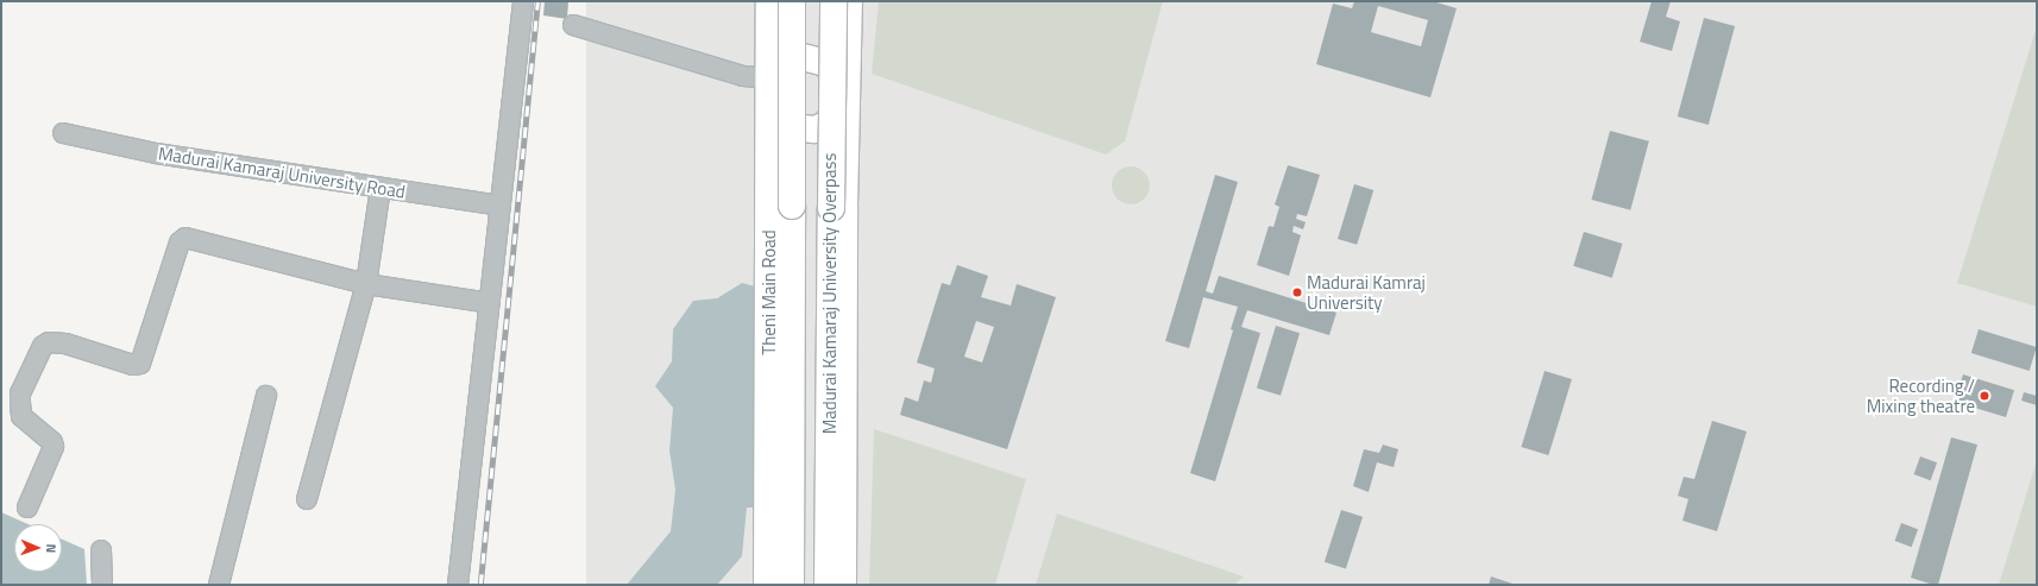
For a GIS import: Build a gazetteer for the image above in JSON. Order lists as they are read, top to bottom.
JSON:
{
  "streets": {
    "main road": ["Theni Main Road", "Madurai Kamaraj University Overpass"],
    "street": ["Madurai Kamaraj University Road"]
  },
  "places": ["Madurai Kamraj University", "Recording / Mixing theatre"],
  "north": "right"
}
